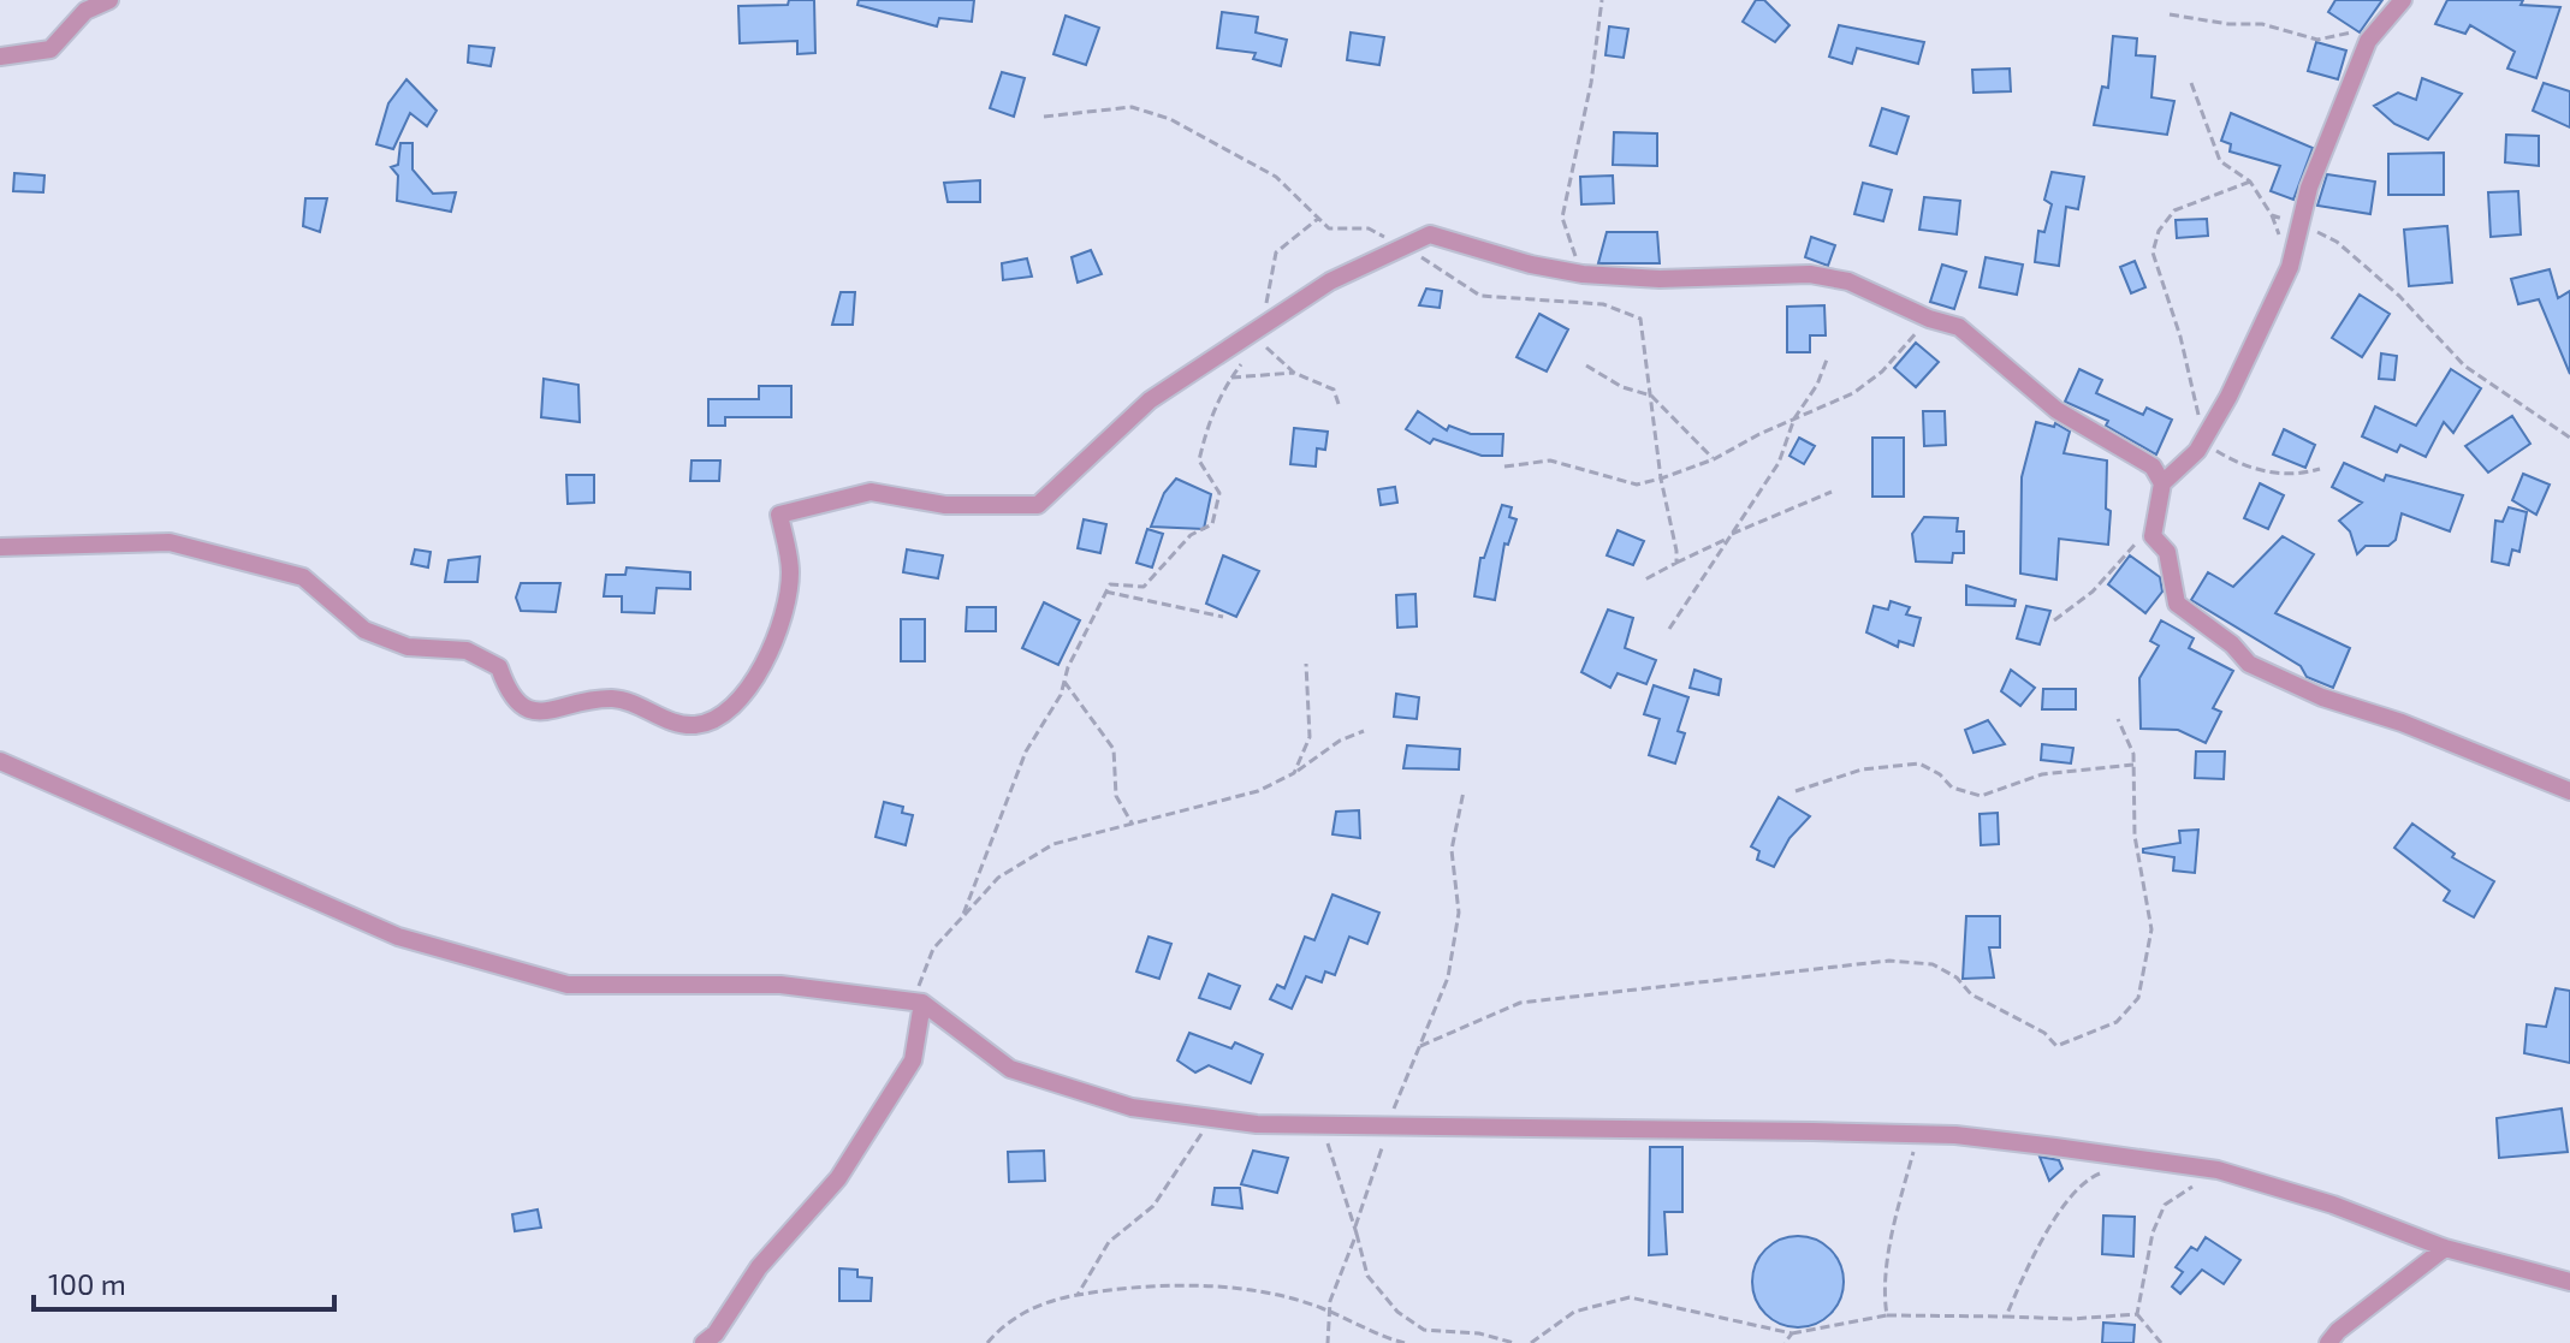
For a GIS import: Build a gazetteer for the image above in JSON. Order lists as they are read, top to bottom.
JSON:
{
  "scale_bar": "100 m"
}
